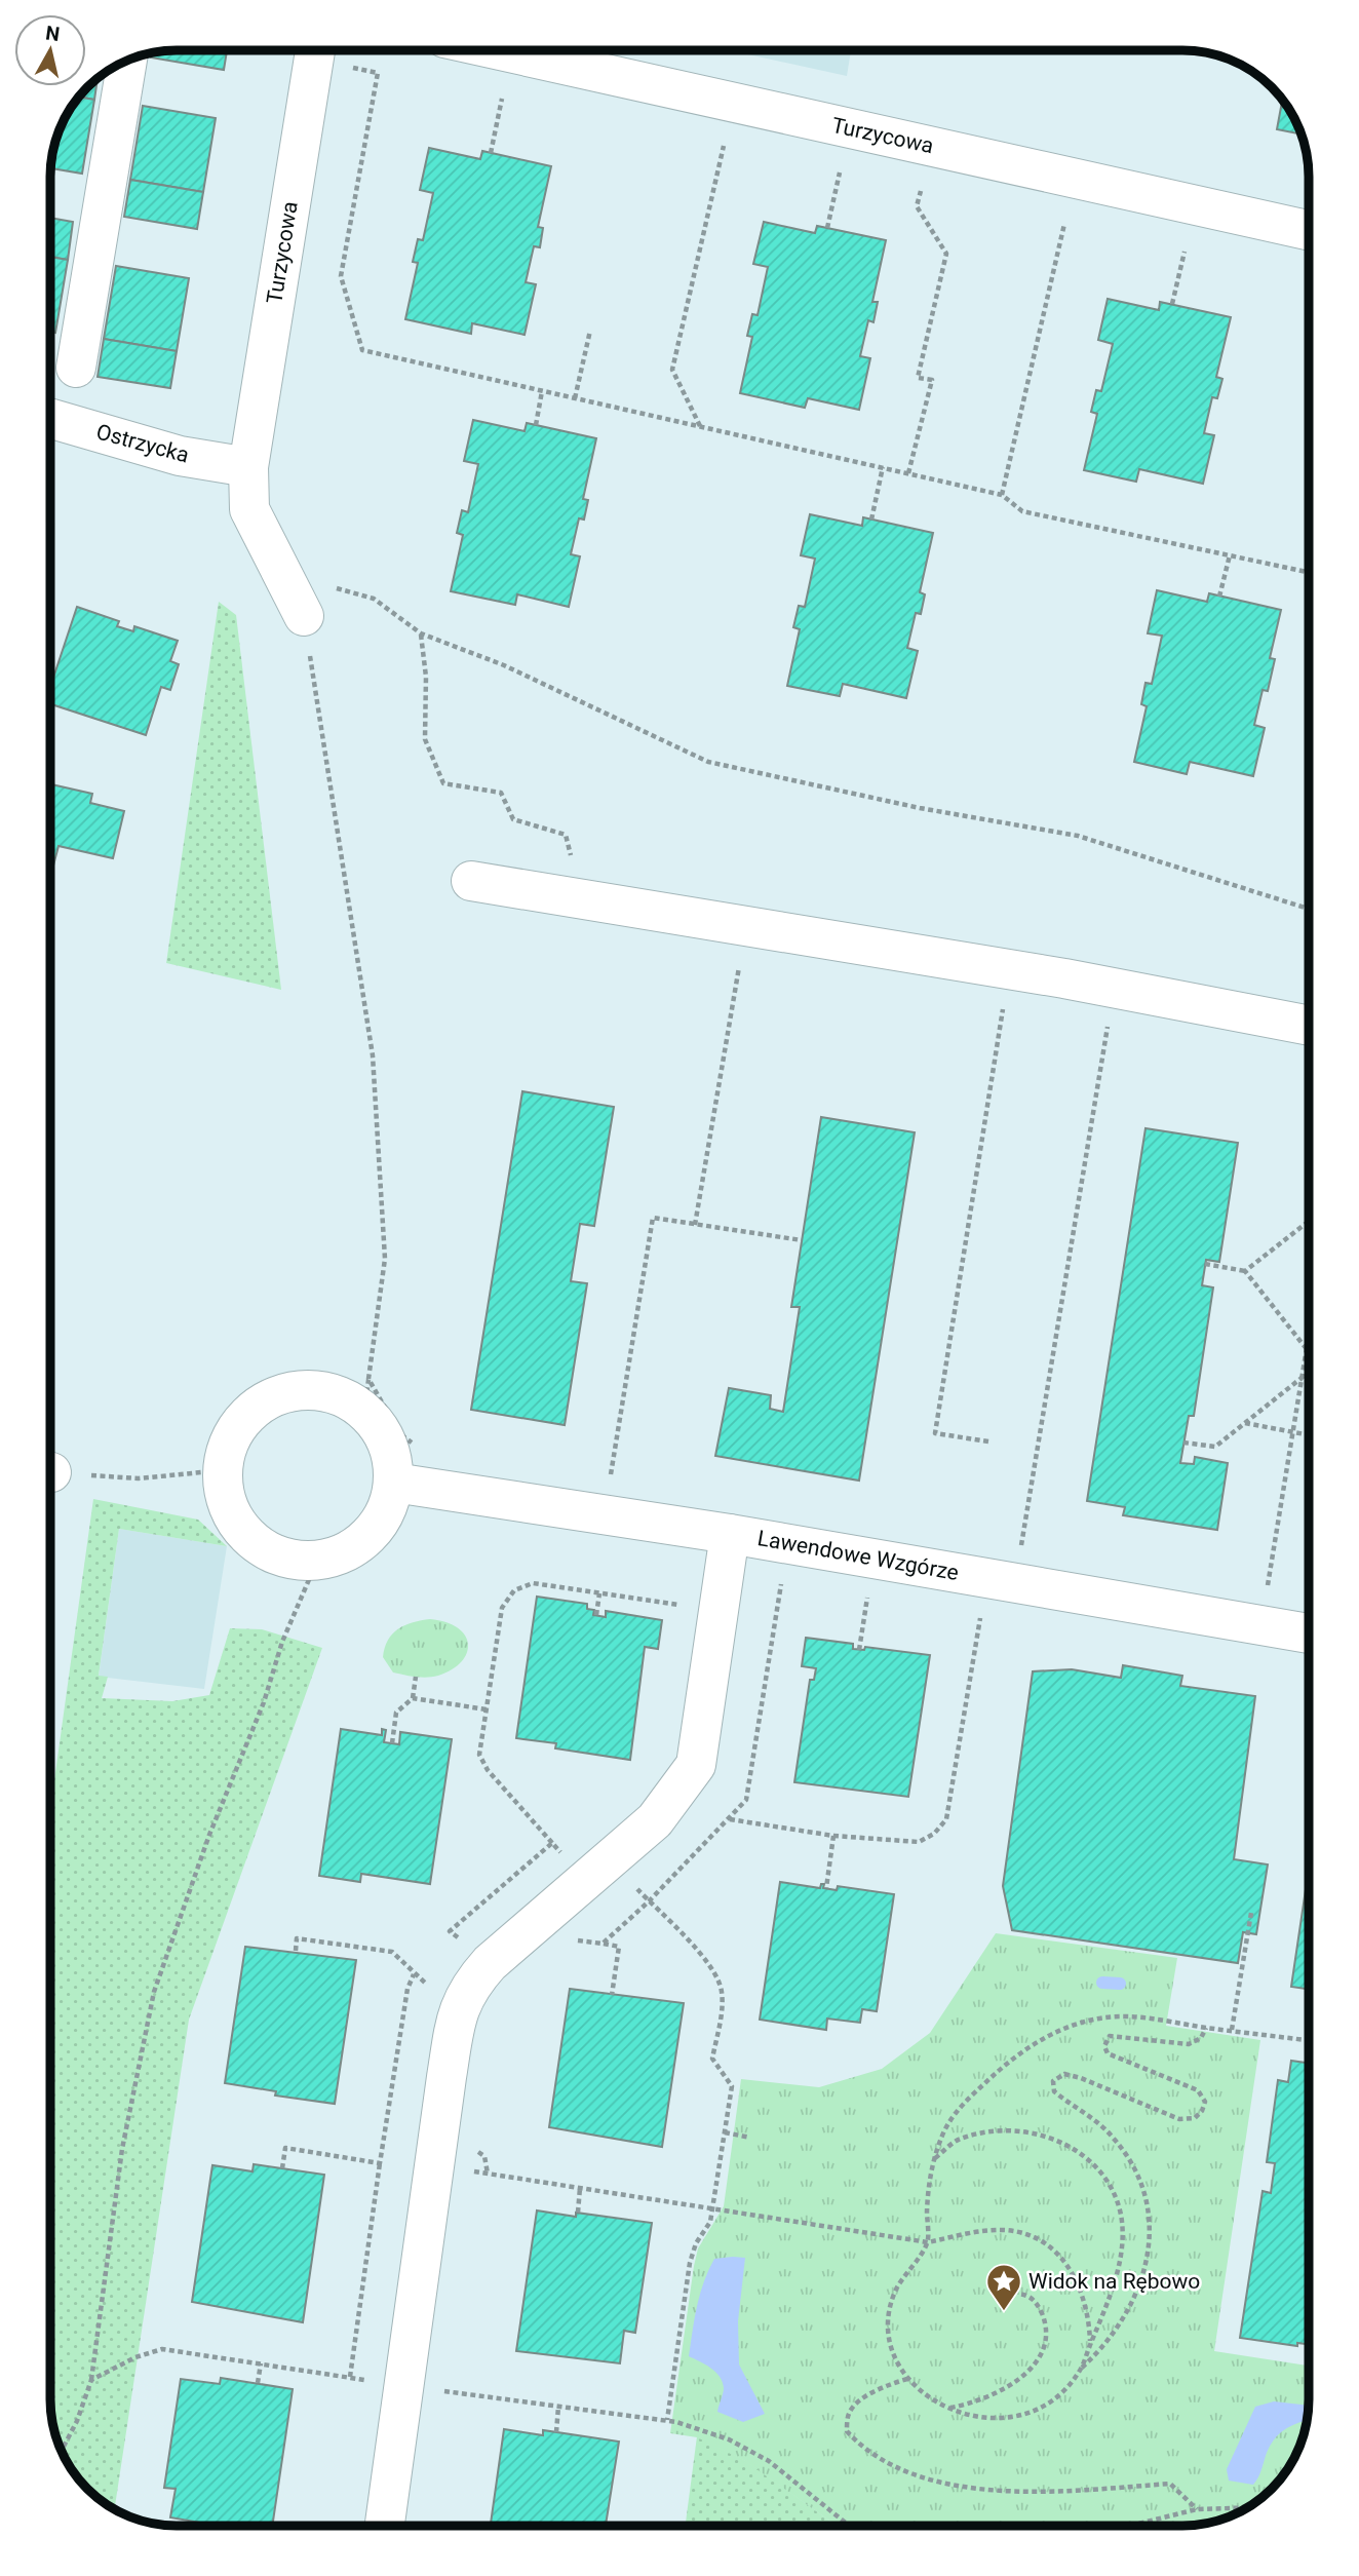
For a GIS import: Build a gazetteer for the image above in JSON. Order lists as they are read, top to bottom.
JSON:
{
  "streets": {
    "street": ["Turzycowa", "Ostrzycka", "Lawendowe Wzgórze"]
  },
  "crossings": [
    ["Turzycowa", "Ostrzycka"]
  ],
  "places": {
    "place": ["Widok na Rębowo"]
  },
  "north": "top"
}
